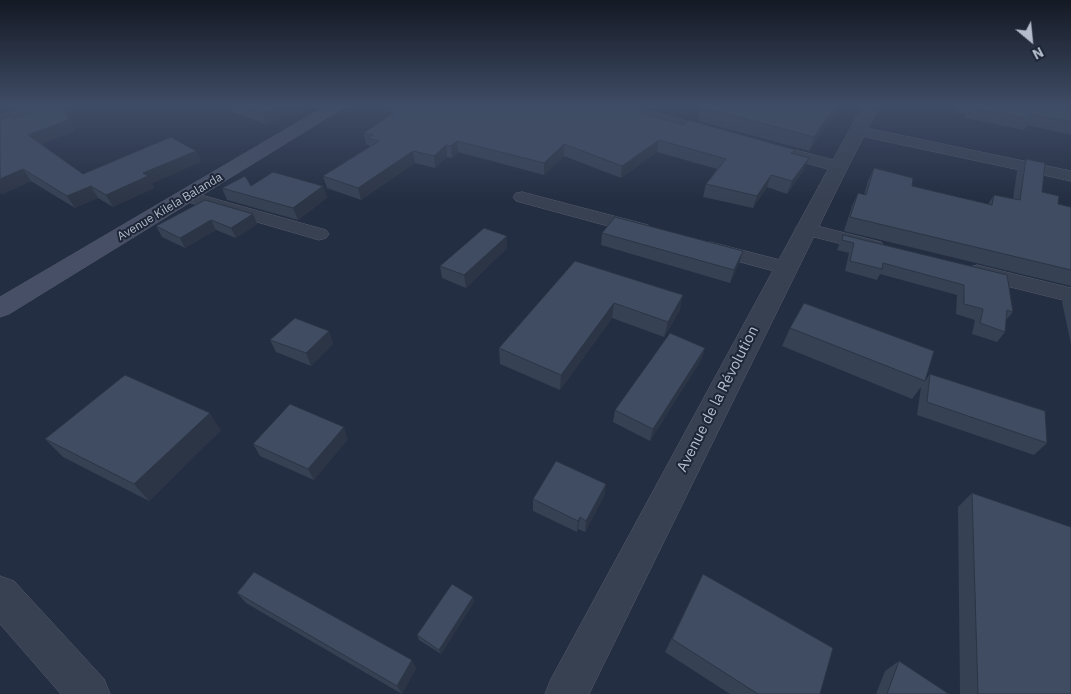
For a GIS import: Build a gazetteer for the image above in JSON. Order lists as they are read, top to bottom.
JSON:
{
  "streets": {
    "main road": ["Avenue Kilela Balanda"],
    "street": ["Avenue de la Révolution"]
  },
  "north": "bottom right"
}
